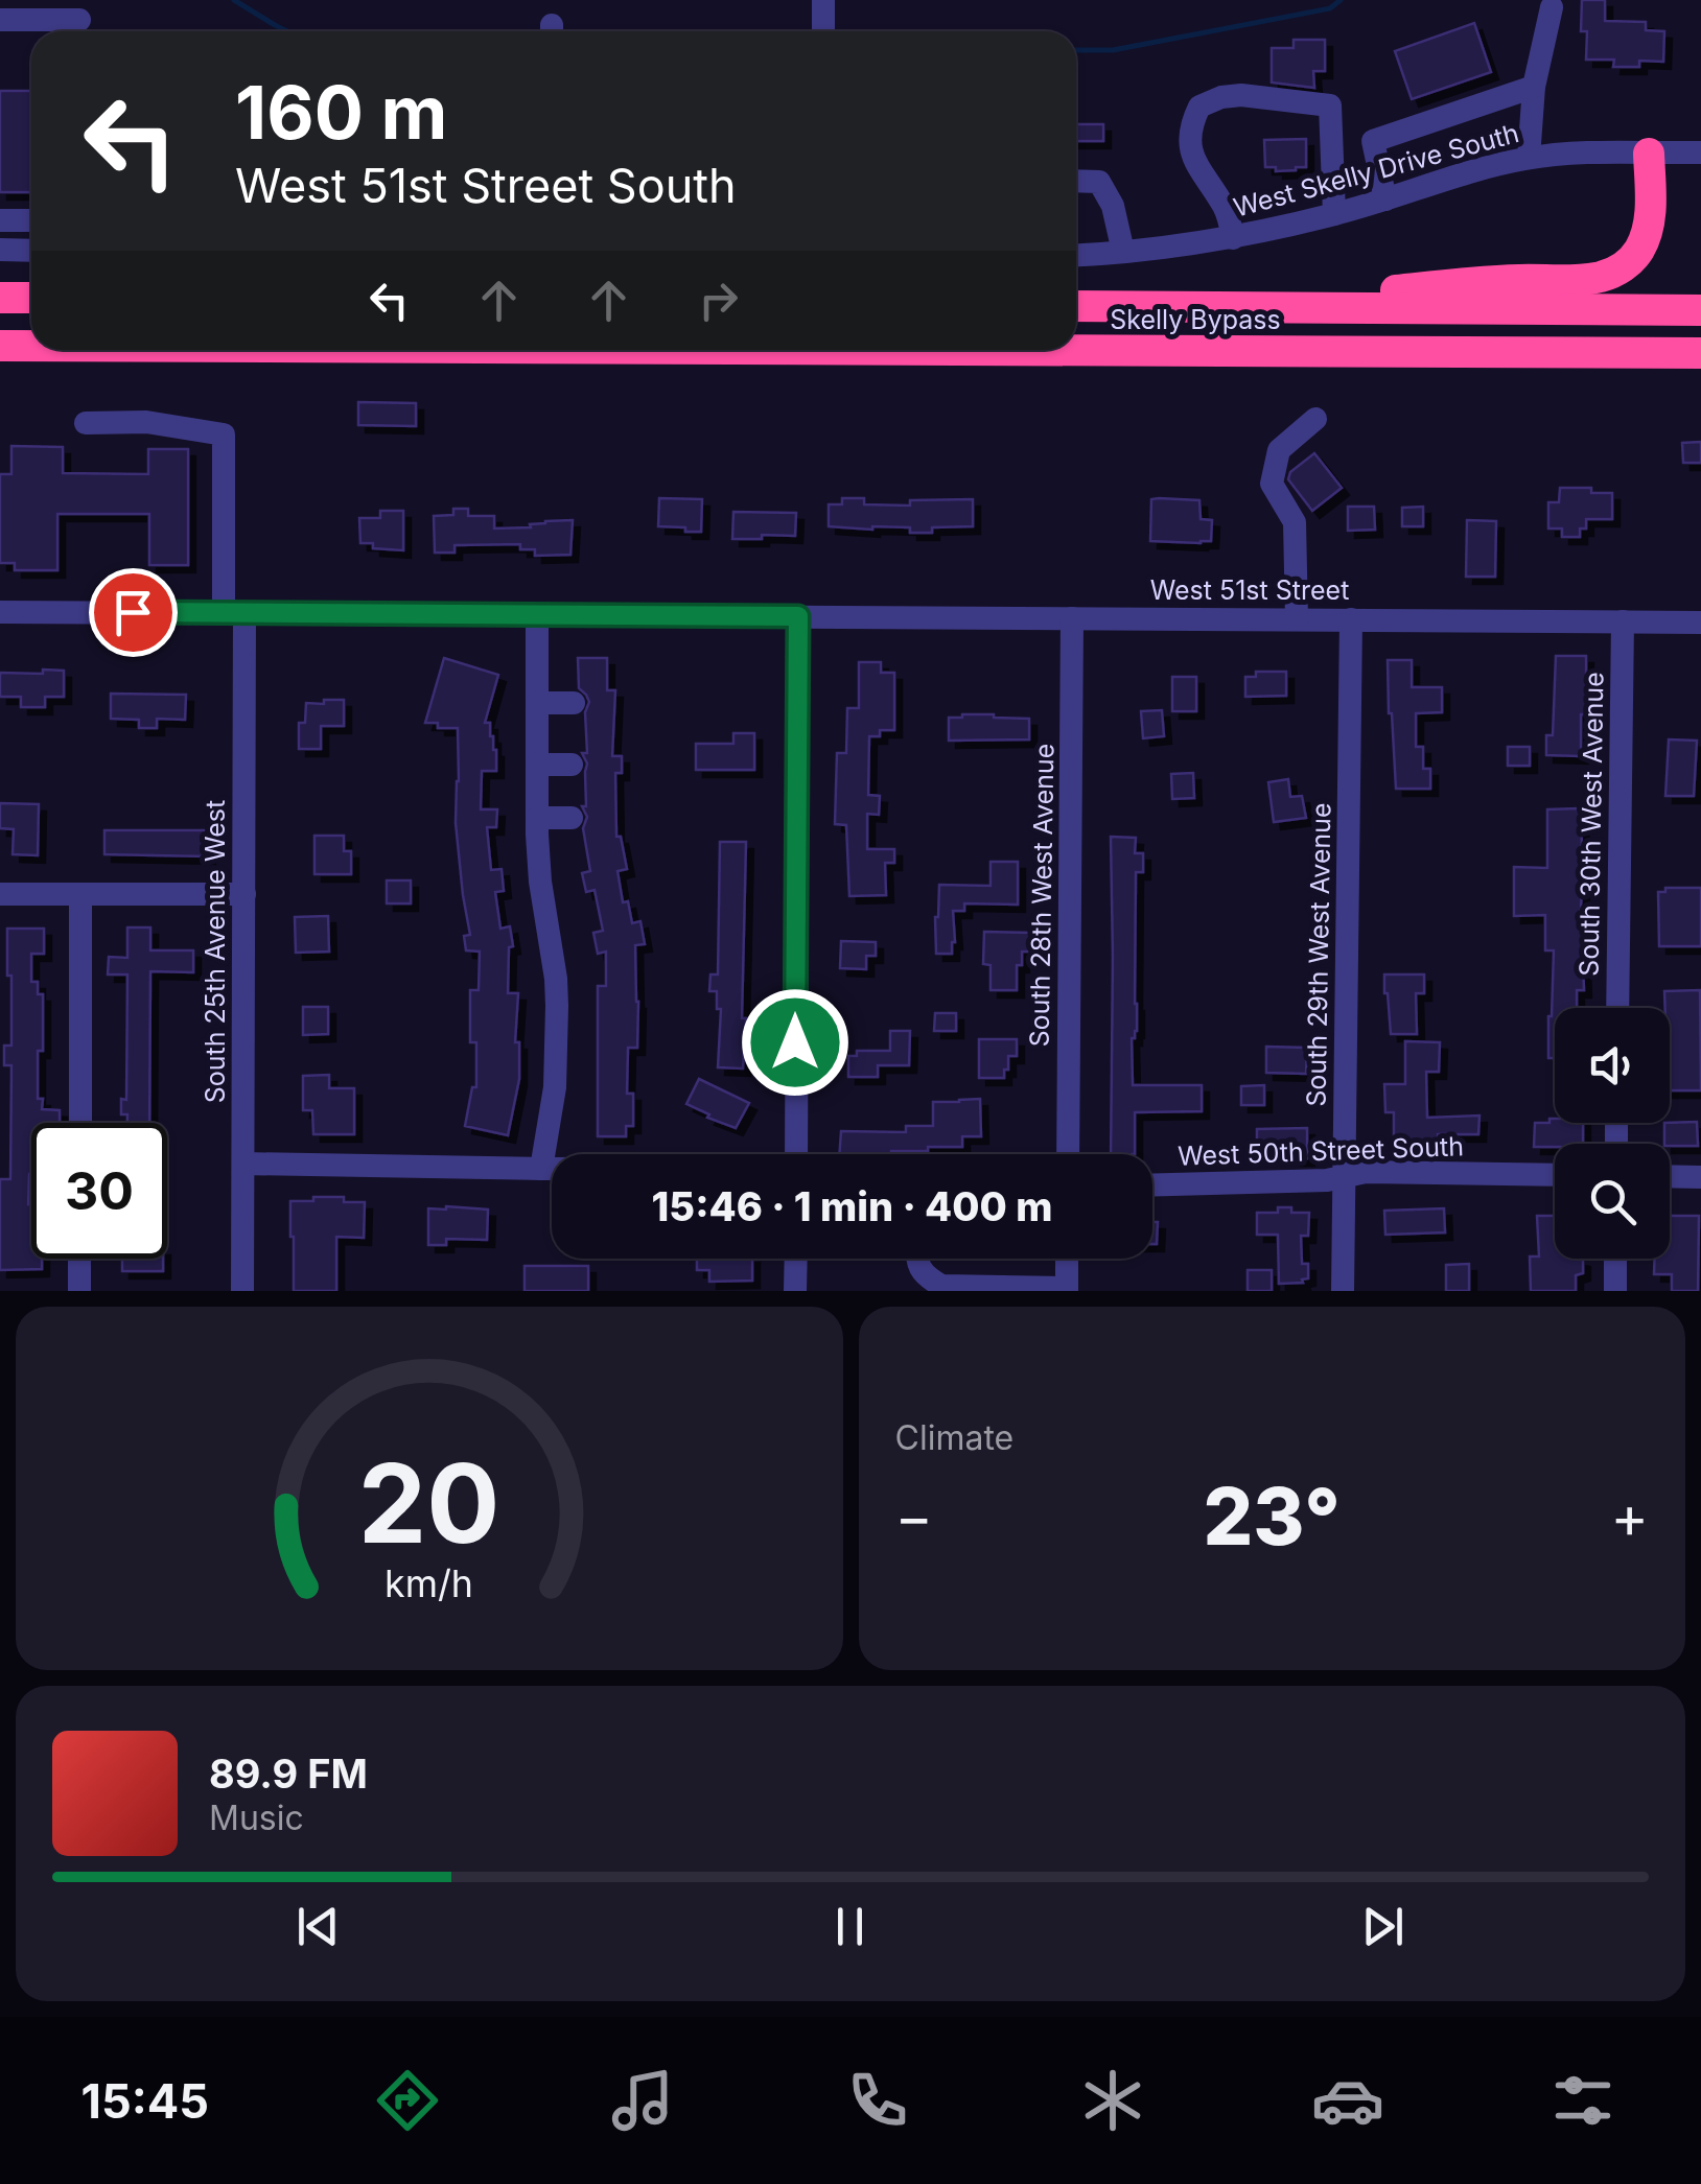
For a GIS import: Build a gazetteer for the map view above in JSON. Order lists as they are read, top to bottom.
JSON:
{
  "streets": {
    "highway": ["Skelly Bypass"],
    "street": [
      "West Skelly Drive South",
      "West 51st Street",
      "South 30th West Avenue",
      "South 28th West Avenue",
      "South 25th Avenue West",
      "South 29th West Avenue",
      "West 50th Street South"
    ]
  },
  "crossings": [
    ["West 51st Street", "South 30th West Avenue"],
    ["West 51st Street", "South 28th West Avenue"],
    ["West 51st Street", "South 25th Avenue West"],
    ["West 51st Street", "South 29th West Avenue"],
    ["South 29th West Avenue", "West 50th Street South"]
  ],
  "page": {
    "turn": ["160 m", "West 51st Street South"],
    "limit": "30",
    "trip": "15:46 · 1 min · 400 m",
    "tile": "Climate",
    "heat": ["−", "23°", "+"],
    "song": ["89.9 FM", "Music"],
    "tabs": "15:45",
    "gauge": ["20", "km/h"]
  }
}
